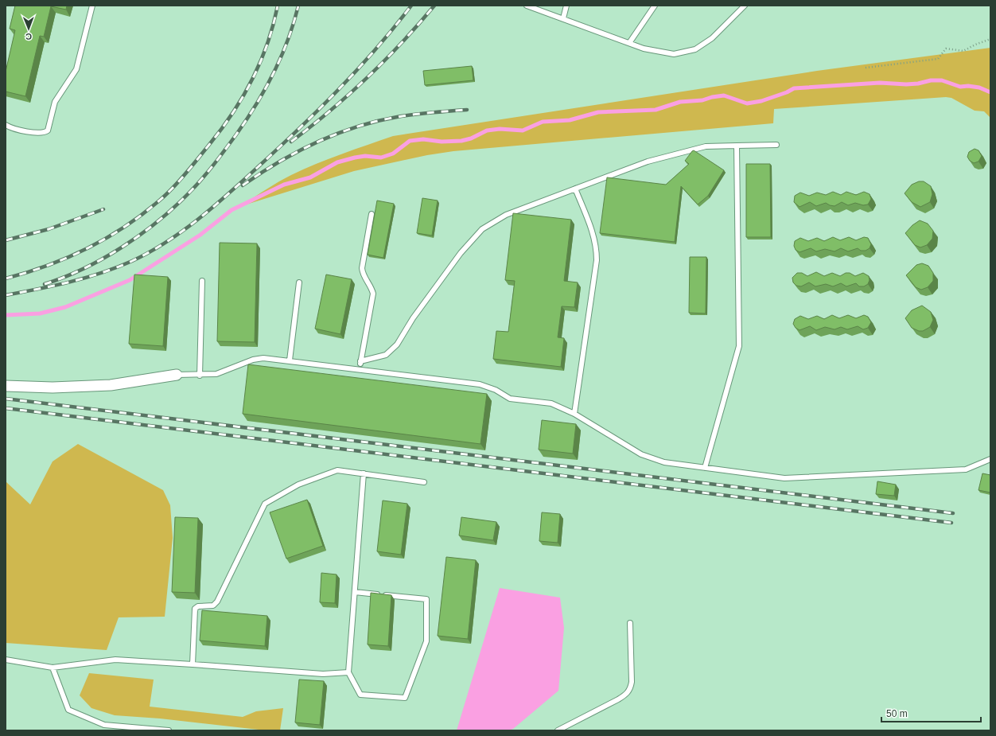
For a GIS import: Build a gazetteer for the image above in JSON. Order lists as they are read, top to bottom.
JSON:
{
  "scale_bar": "50 m",
  "north": "bottom"
}
